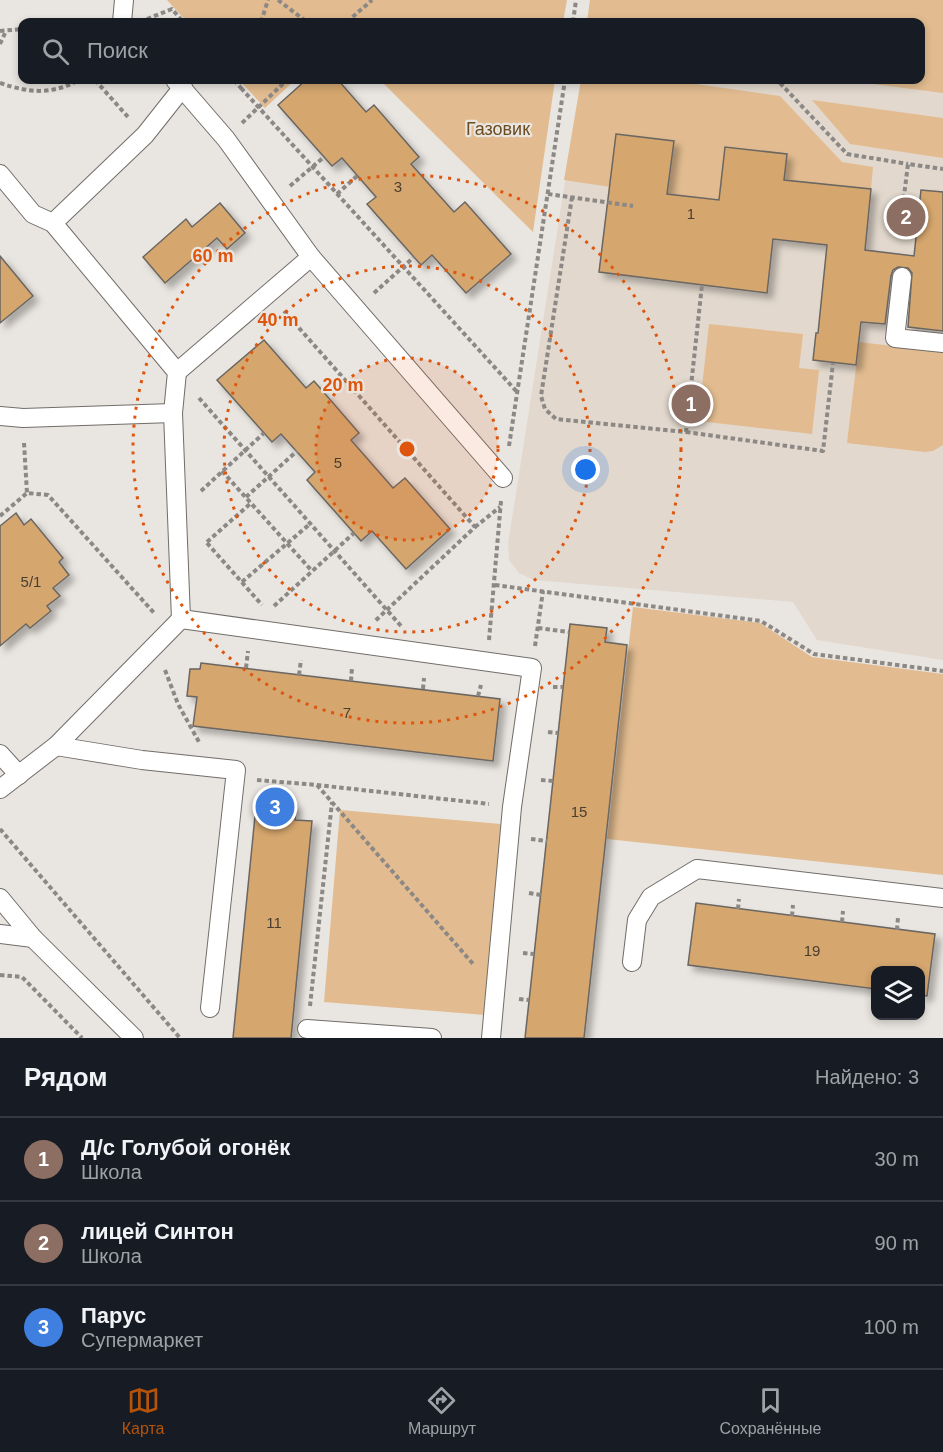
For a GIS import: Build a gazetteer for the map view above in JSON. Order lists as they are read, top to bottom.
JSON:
{
  "parks": ["Газовик"],
  "house_numbers": [
    "3",
    "1",
    "5",
    "5/1",
    "7",
    "15",
    "11",
    "19"
  ],
  "page": {
    "search": "Поиск",
    "pins": ["2", "1", "3"],
    "heading": ["Рядом", "Найдено: 3"],
    "list": [
      {
        "mark": "1",
        "name": "Д/с Голубой огонёк",
        "note": "Школа",
        "value": "30 m"
      },
      {
        "mark": "2",
        "name": "лицей Синтон",
        "note": "Школа",
        "value": "90 m"
      },
      {
        "mark": "3",
        "name": "Парус",
        "note": "Супермаркет",
        "value": "100 m"
      }
    ],
    "nav": ["Карта", "Маршрут", "Сохранённые"]
  },
  "rings": ["60 m", "40 m", "20 m"]
}
